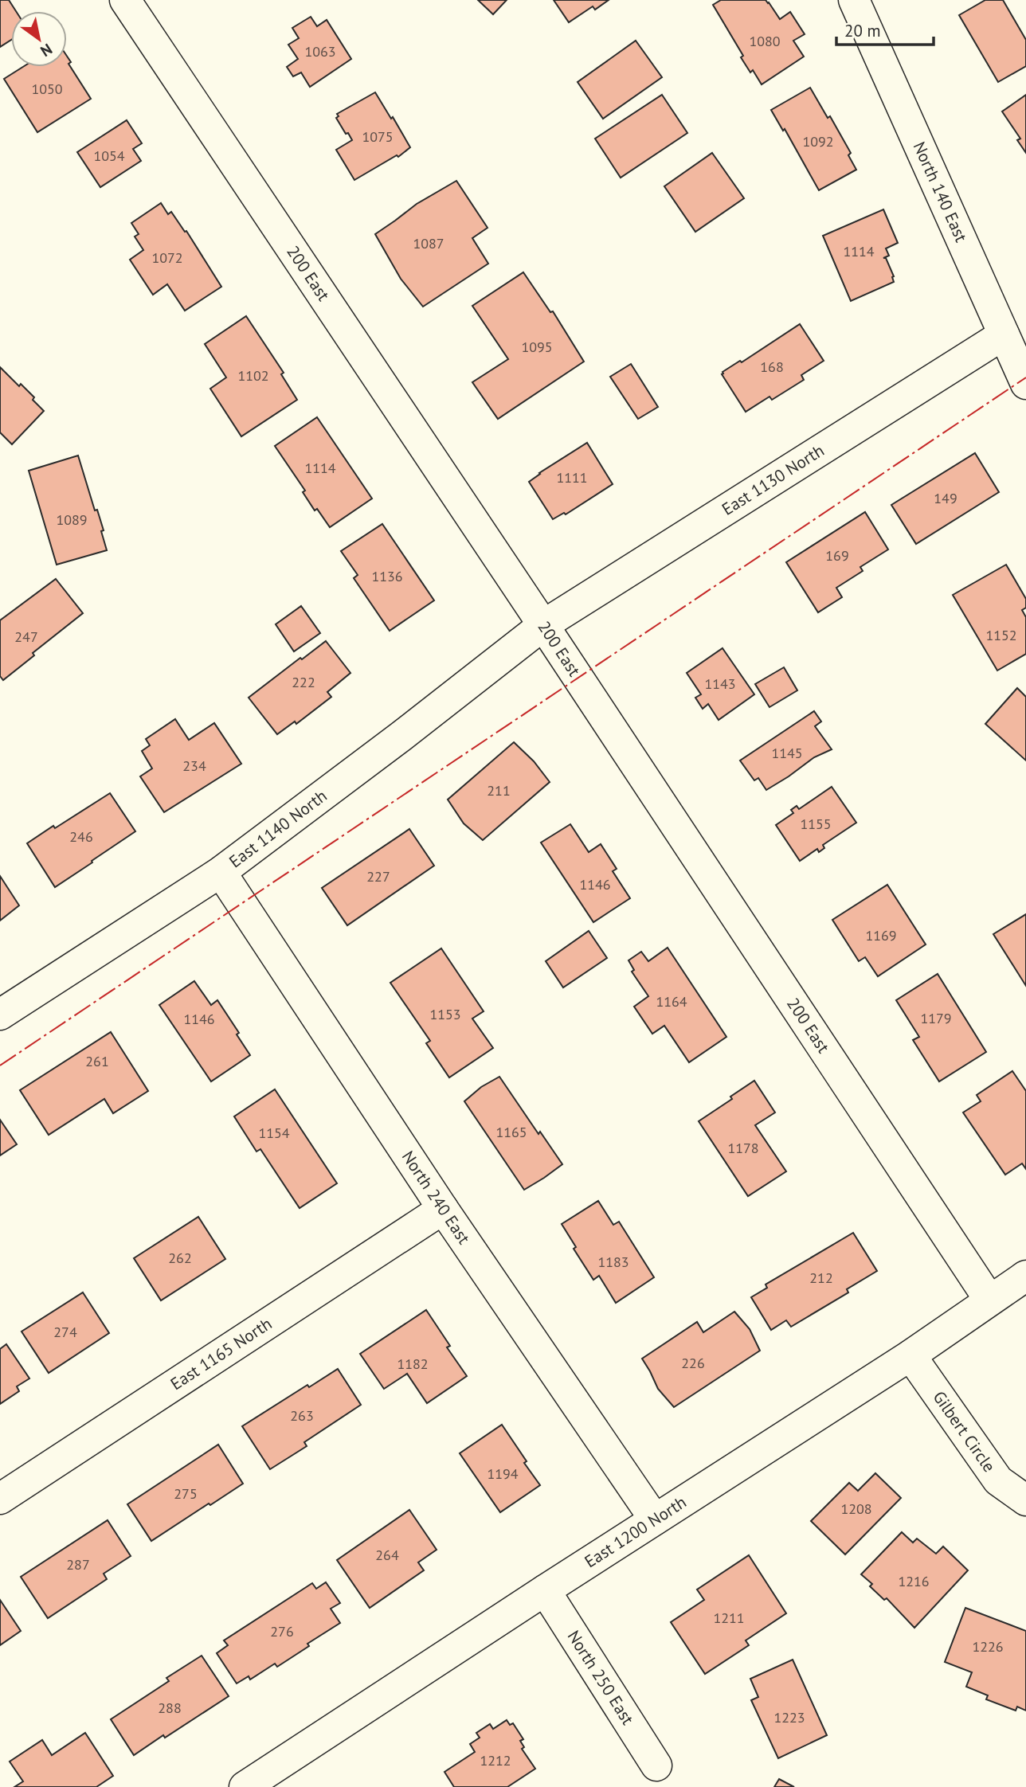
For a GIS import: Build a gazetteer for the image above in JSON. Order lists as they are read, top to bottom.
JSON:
{
  "streets": {
    "street": [
      "North 140 East",
      "200 East",
      "East 1130 North",
      "East 1140 North",
      "North 240 East",
      "East 1165 North",
      "Gilbert Circle",
      "East 1200 North",
      "North 250 East"
    ]
  },
  "crossings": [
    ["North 140 East", "East 1130 North"],
    ["200 East", "East 1130 North"],
    ["200 East", "East 1140 North"],
    ["200 East", "East 1200 North"],
    ["East 1130 North", "East 1140 North"],
    ["East 1140 North", "North 240 East"],
    ["North 240 East", "East 1165 North"],
    ["North 240 East", "East 1200 North"],
    ["Gilbert Circle", "East 1200 North"],
    ["East 1200 North", "North 250 East"]
  ],
  "house_numbers": [
    "1080",
    "1063",
    "1050",
    "1075",
    "1092",
    "1054",
    "1087",
    "1114",
    "1072",
    "1095",
    "168",
    "1102",
    "1114",
    "1111",
    "149",
    "1089",
    "169",
    "1136",
    "1152",
    "247",
    "222",
    "1143",
    "1145",
    "234",
    "211",
    "1155",
    "246",
    "227",
    "1146",
    "1169",
    "1164",
    "1153",
    "1179",
    "1146",
    "261",
    "1165",
    "1154",
    "1178",
    "262",
    "1183",
    "212",
    "274",
    "226",
    "1182",
    "263",
    "1194",
    "275",
    "1208",
    "264",
    "287",
    "1216",
    "1211",
    "276",
    "1226",
    "288",
    "1223",
    "1212"
  ],
  "scale_bar": "20 m",
  "north": "bottom right"
}
